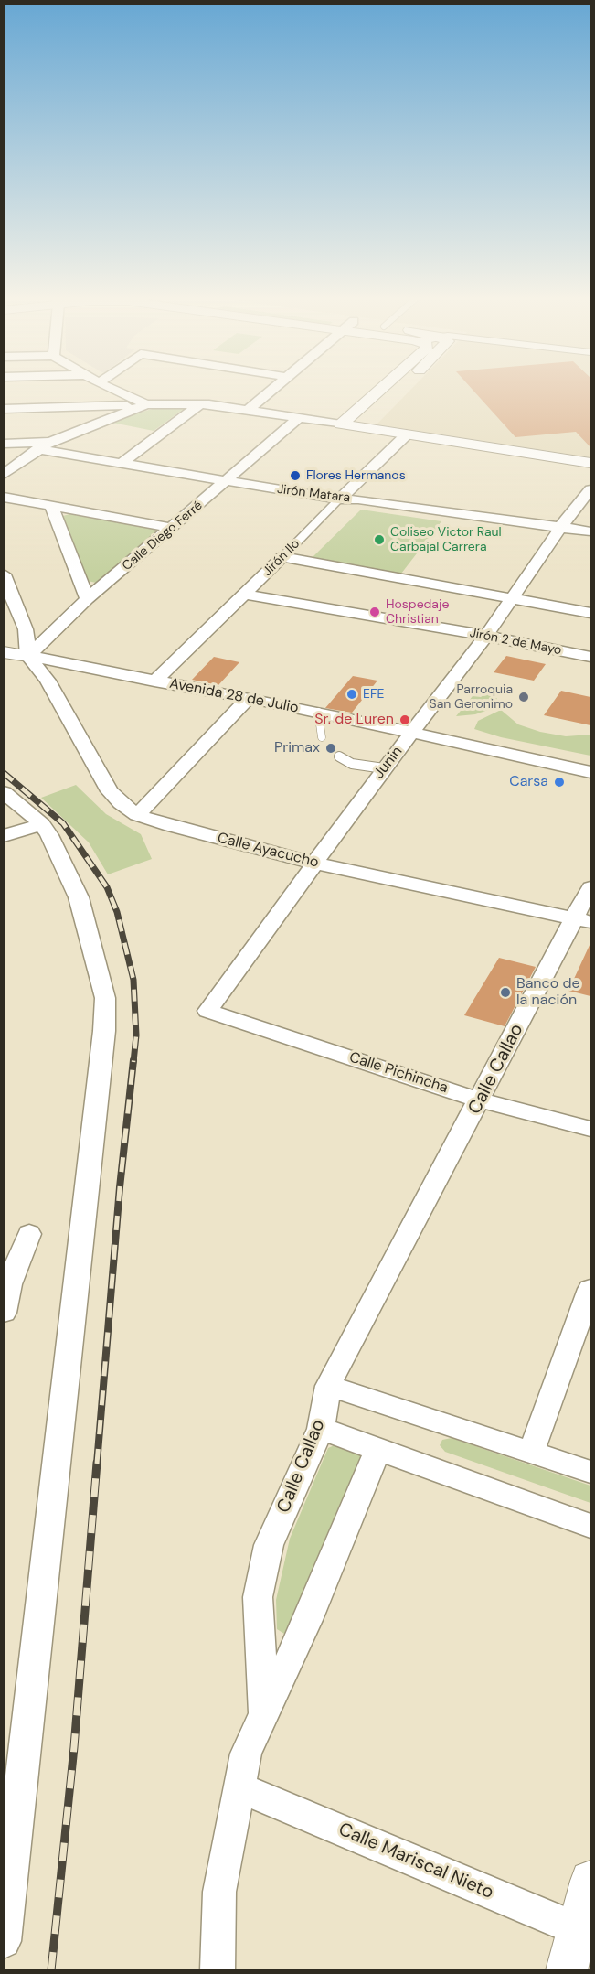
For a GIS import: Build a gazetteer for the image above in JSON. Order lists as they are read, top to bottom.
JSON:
{
  "streets": {
    "street": [
      "Jirón Matara",
      "Calle Diego Ferré",
      "Jirón Ilo",
      "Jirón 2 de Mayo",
      "Avenida 28 de Julio",
      "Junin",
      "Calle Ayacucho",
      "Calle Callao",
      "Calle Pichincha",
      "Calle Mariscal Nieto"
    ]
  },
  "crossings": [
    ["Jirón Matara", "Calle Diego Ferré"],
    ["Jirón Matara", "Jirón Ilo"],
    ["Jirón Matara", "Junin"],
    ["Calle Diego Ferré", "Avenida 28 de Julio"],
    ["Calle Diego Ferré", "Calle Ayacucho"],
    ["Jirón Ilo", "Jirón 2 de Mayo"],
    ["Jirón Ilo", "Avenida 28 de Julio"],
    ["Jirón 2 de Mayo", "Junin"],
    ["Avenida 28 de Julio", "Junin"],
    ["Avenida 28 de Julio", "Calle Ayacucho"],
    ["Junin", "Calle Ayacucho"],
    ["Junin", "Calle Pichincha"],
    ["Calle Ayacucho", "Calle Callao"],
    ["Calle Callao", "Calle Pichincha"],
    ["Calle Callao", "Calle Mariscal Nieto"]
  ],
  "places": [
    "Flores Hermanos",
    "Coliseo Victor Raul Carbajal Carrera",
    "Hospedaje Christian",
    "EFE",
    "Parroquia San Geronimo",
    "Sr. de Luren",
    "Primax",
    "Carsa",
    "Banco de la nación"
  ]
}
